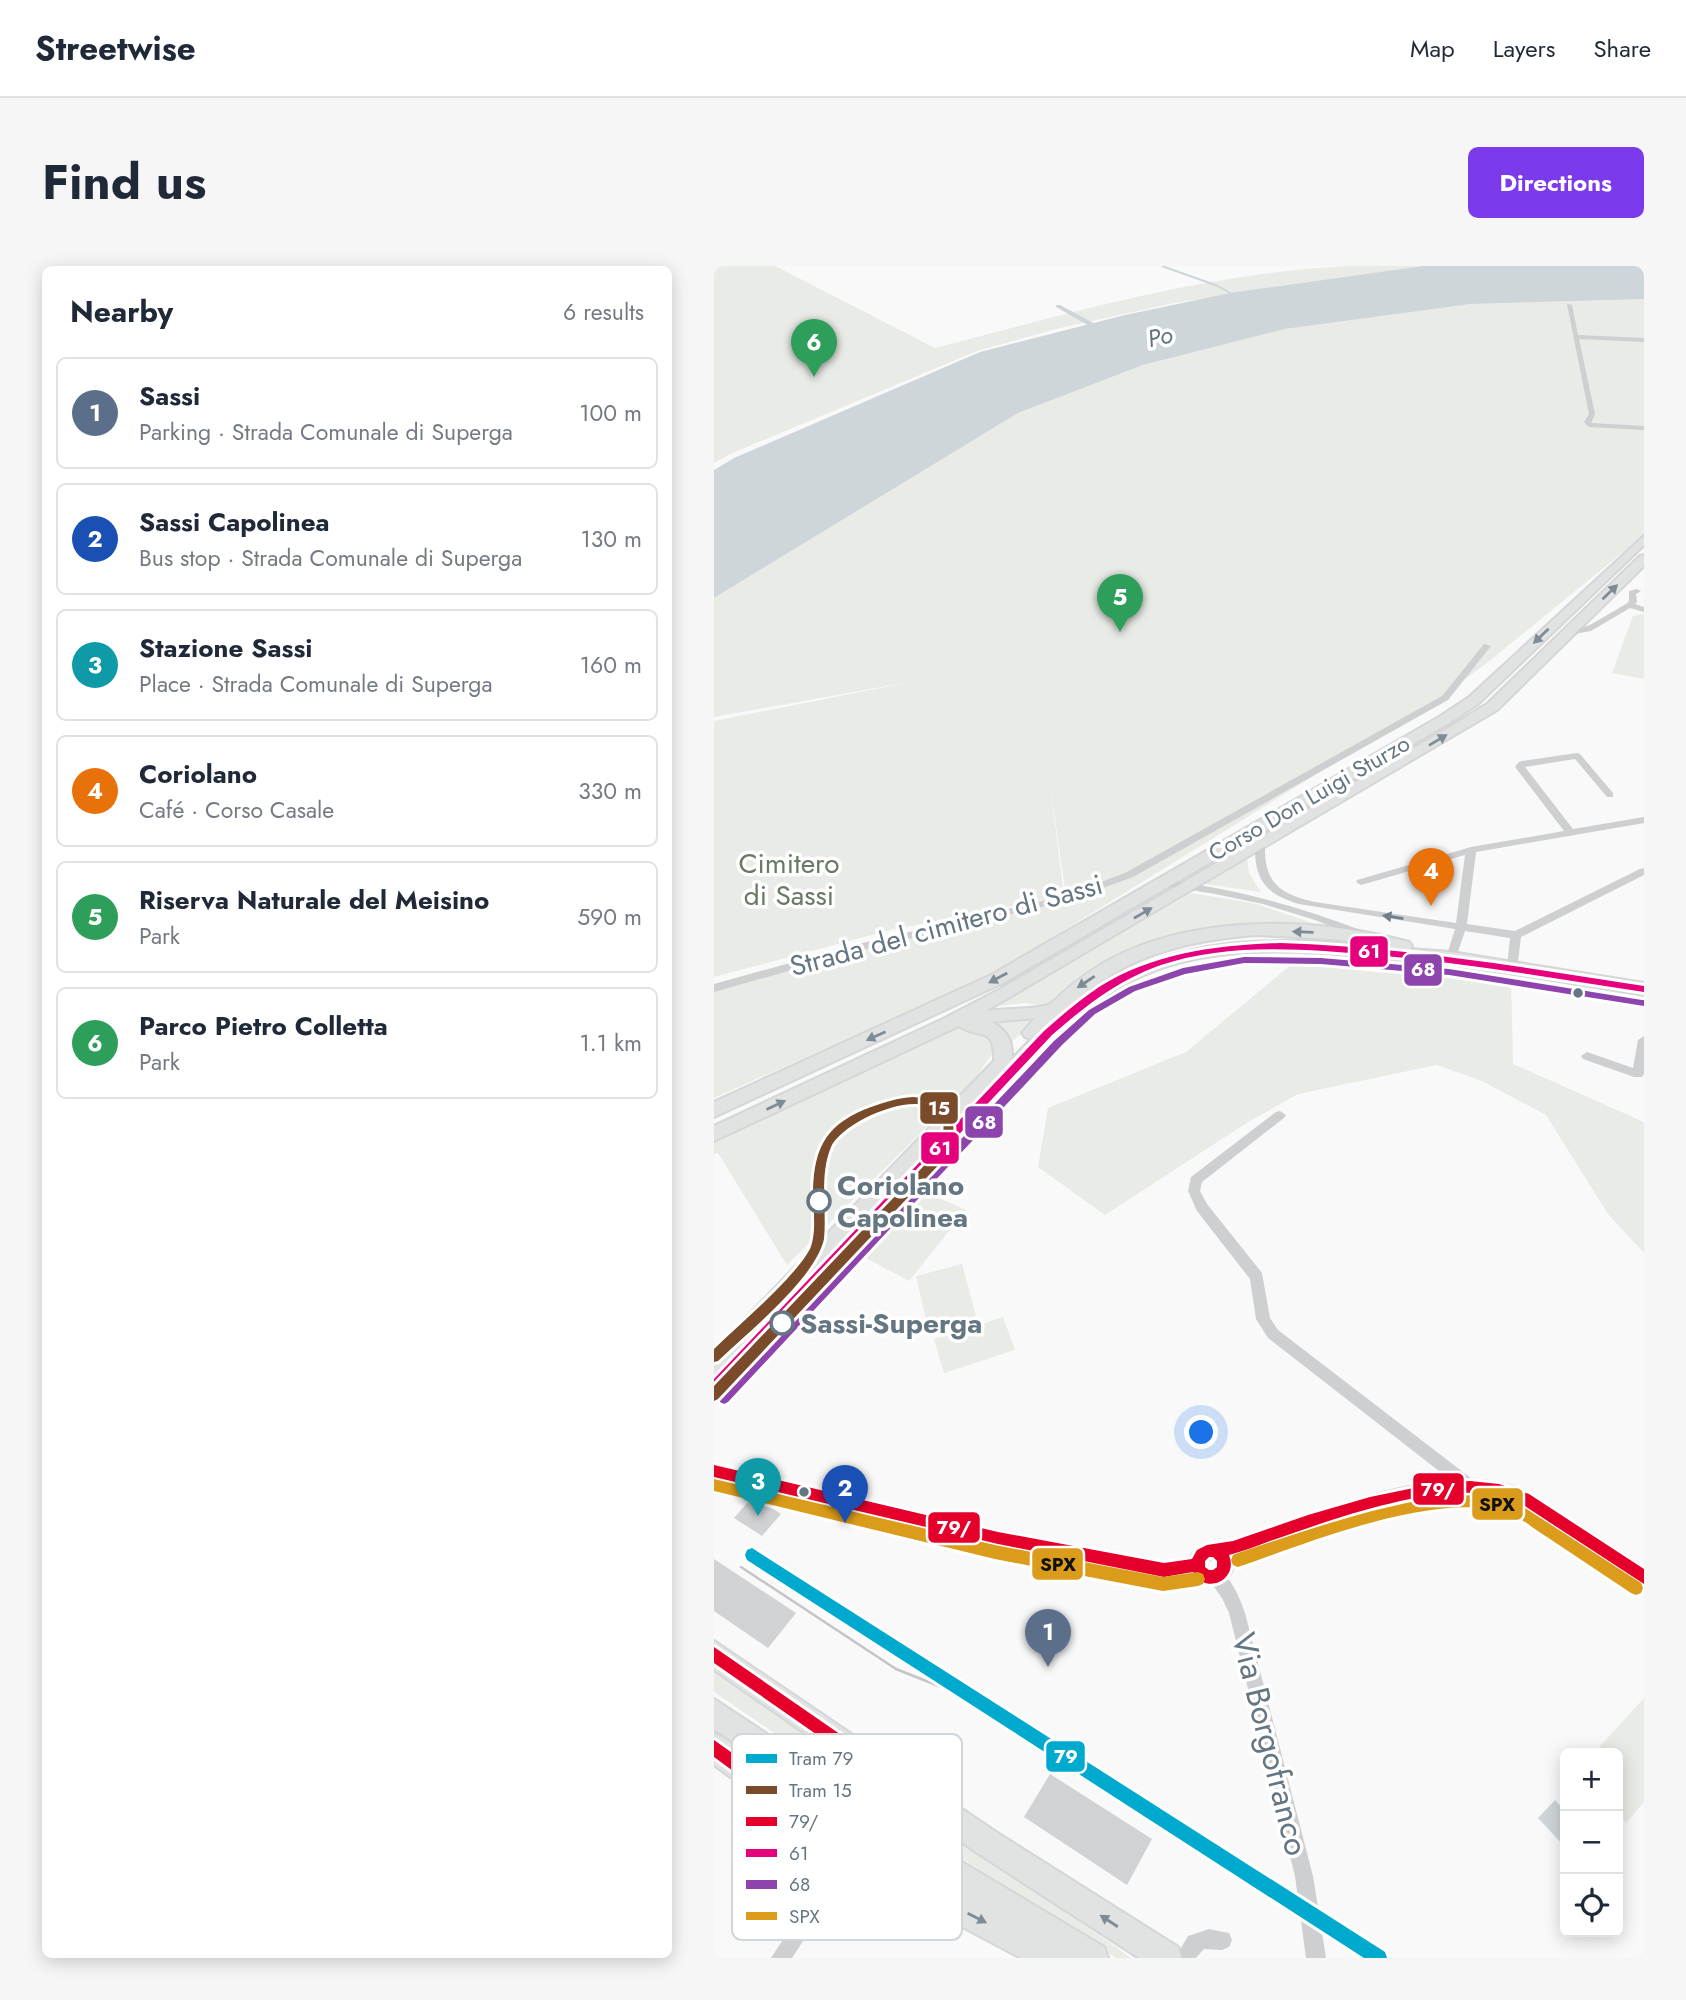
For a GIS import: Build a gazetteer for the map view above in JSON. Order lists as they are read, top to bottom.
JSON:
{
  "streets": {
    "main road": ["Corso Don Luigi Sturzo"],
    "street": ["Strada del cimitero di Sassi", "Via Borgofranco"]
  },
  "water": ["Po"],
  "parks": ["Cimitero di Sassi"],
  "places": ["Coriolano Capolinea", "Sassi-Superga"],
  "lines": [
    "transit line 61",
    "transit line 68",
    "tram line 15",
    "transit line 79/",
    "transit line SPX",
    "tram line 79"
  ],
  "legend": [
    "Tram 79",
    "Tram 15",
    "79/",
    "61",
    "68",
    "SPX"
  ],
  "page": {
    "header": "Streetwise",
    "nav": ["Map", "Layers", "Share"],
    "title": "Find us",
    "buttons": "Directions",
    "heading": ["Nearby", "6 results"],
    "pins": [
      "6",
      "5",
      "4",
      "3",
      "2",
      "1"
    ],
    "list": [
      {
        "mark": "1",
        "name": "Sassi",
        "note": "Parking · Strada Comunale di Superga",
        "value": "100 m"
      },
      {
        "mark": "2",
        "name": "Sassi Capolinea",
        "note": "Bus stop · Strada Comunale di Superga",
        "value": "130 m"
      },
      {
        "mark": "3",
        "name": "Stazione Sassi",
        "note": "Place · Strada Comunale di Superga",
        "value": "160 m"
      },
      {
        "mark": "4",
        "name": "Coriolano",
        "note": "Café · Corso Casale",
        "value": "330 m"
      },
      {
        "mark": "5",
        "name": "Riserva Naturale del Meisino",
        "note": "Park",
        "value": "590 m"
      },
      {
        "mark": "6",
        "name": "Parco Pietro Colletta",
        "note": "Park",
        "value": "1.1 km"
      }
    ],
    "map_buttons": ["+", "−"]
  }
}
